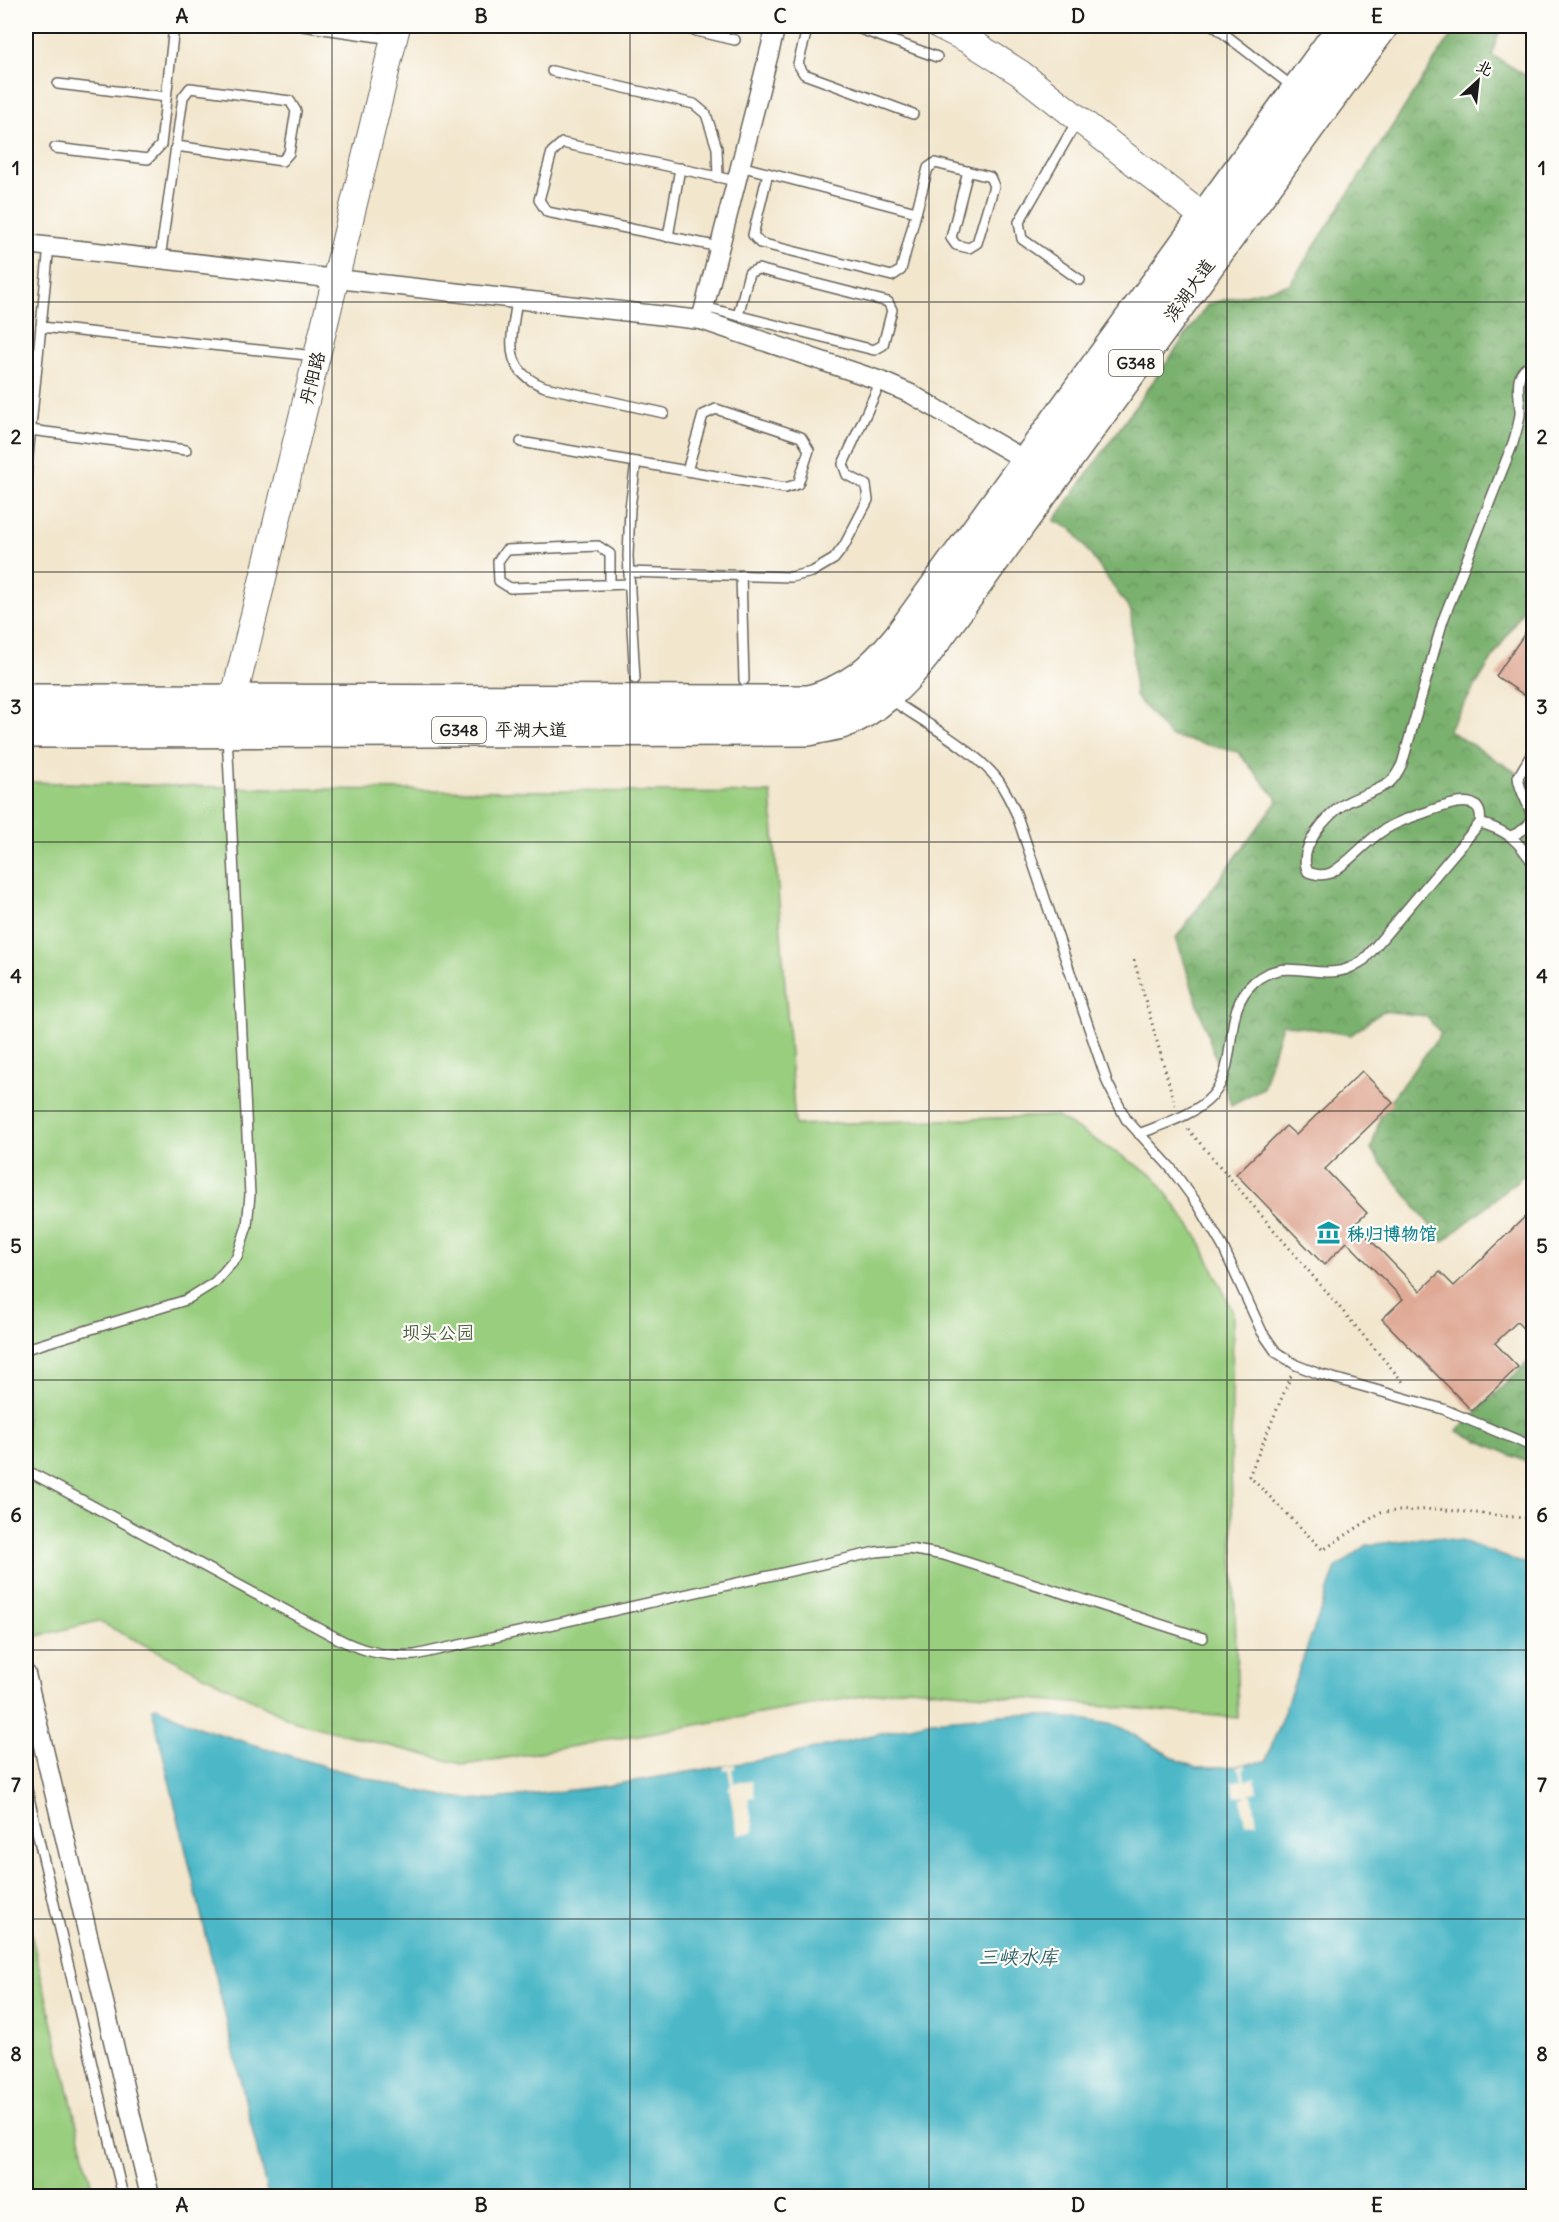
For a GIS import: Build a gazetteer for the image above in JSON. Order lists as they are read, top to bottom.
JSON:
{
  "streets": {
    "highway": ["滨湖大道", "G348", "平湖大道"],
    "main road": ["丹阳路"]
  },
  "crossings": [
    ["滨湖大道", "平湖大道"],
    ["丹阳路", "平湖大道"]
  ],
  "water": ["三峡水库"],
  "parks": ["坝头公园"],
  "places": {
    "museum": ["秭归博物馆"]
  },
  "north": "top right",
  "grid": {
    "columns": [
      "A",
      "B",
      "C",
      "D",
      "E"
    ],
    "rows": [
      "1",
      "2",
      "3",
      "4",
      "5",
      "6",
      "7",
      "8"
    ]
  }
}
